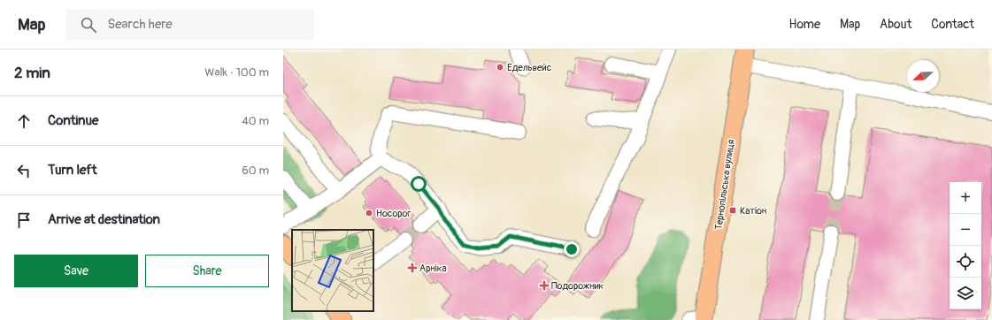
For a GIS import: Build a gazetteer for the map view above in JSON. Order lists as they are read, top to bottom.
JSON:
{
  "streets": {
    "main road": ["Тернопільська вулиця"]
  },
  "places": {
    "other": ["Едельвейс", "Носорог"],
    "transit": ["Катіон"],
    "health": ["Арніка", "Подорожник"]
  },
  "north": "bottom left",
  "page": {
    "header": "Map",
    "search": "Search here",
    "nav": [
      "Home",
      "Map",
      "About",
      "Contact"
    ],
    "heading": ["2 min", "Walk · 100 m"],
    "list": [
      ["Continue", "40 m"],
      ["Turn left", "60 m"],
      "Arrive at destination"
    ],
    "map_buttons": ["+", "−"],
    "buttons": ["Save", "Share"]
  }
}
